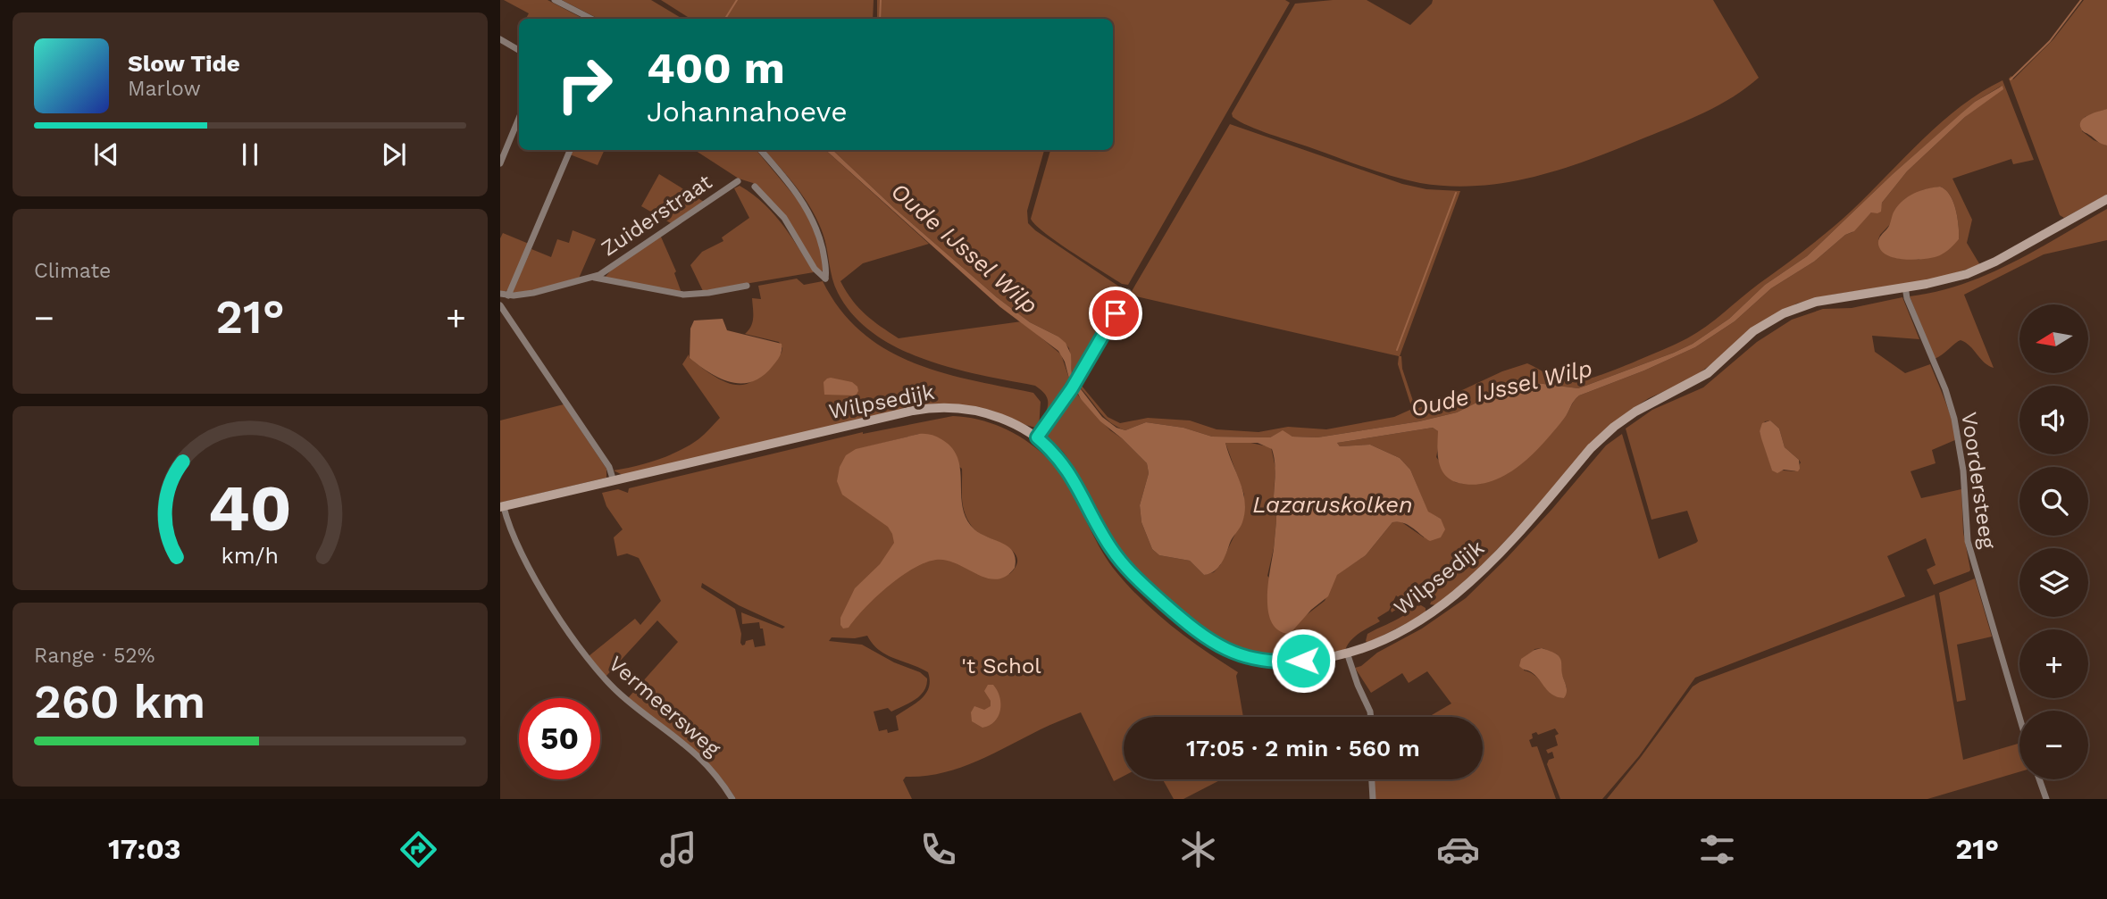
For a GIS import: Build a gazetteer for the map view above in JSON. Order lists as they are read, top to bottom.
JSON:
{
  "streets": {
    "main road": ["Wilpsedijk"],
    "street": ["Zuiderstraat", "Voordersteeg", "Vermeersweg"]
  },
  "crossings": [
    ["Wilpsedijk", "Voordersteeg"],
    ["Wilpsedijk", "Vermeersweg"]
  ],
  "water": ["Oude IJssel Wilp", "Lazaruskolken"],
  "parks": ["'t Schol"],
  "north": "left",
  "page": {
    "turn": ["400 m", "Johannahoeve"],
    "song": ["Slow Tide", "Marlow"],
    "tile": [
      "Climate",
      ["Range · 52%", "260 km"]
    ],
    "heat": ["−", "21°", "+"],
    "map_buttons": ["+", "−"],
    "limit": "50",
    "trip": "17:05 · 2 min · 560 m",
    "tabs": ["17:03", "21°"],
    "gauge": ["40", "km/h"]
  }
}
